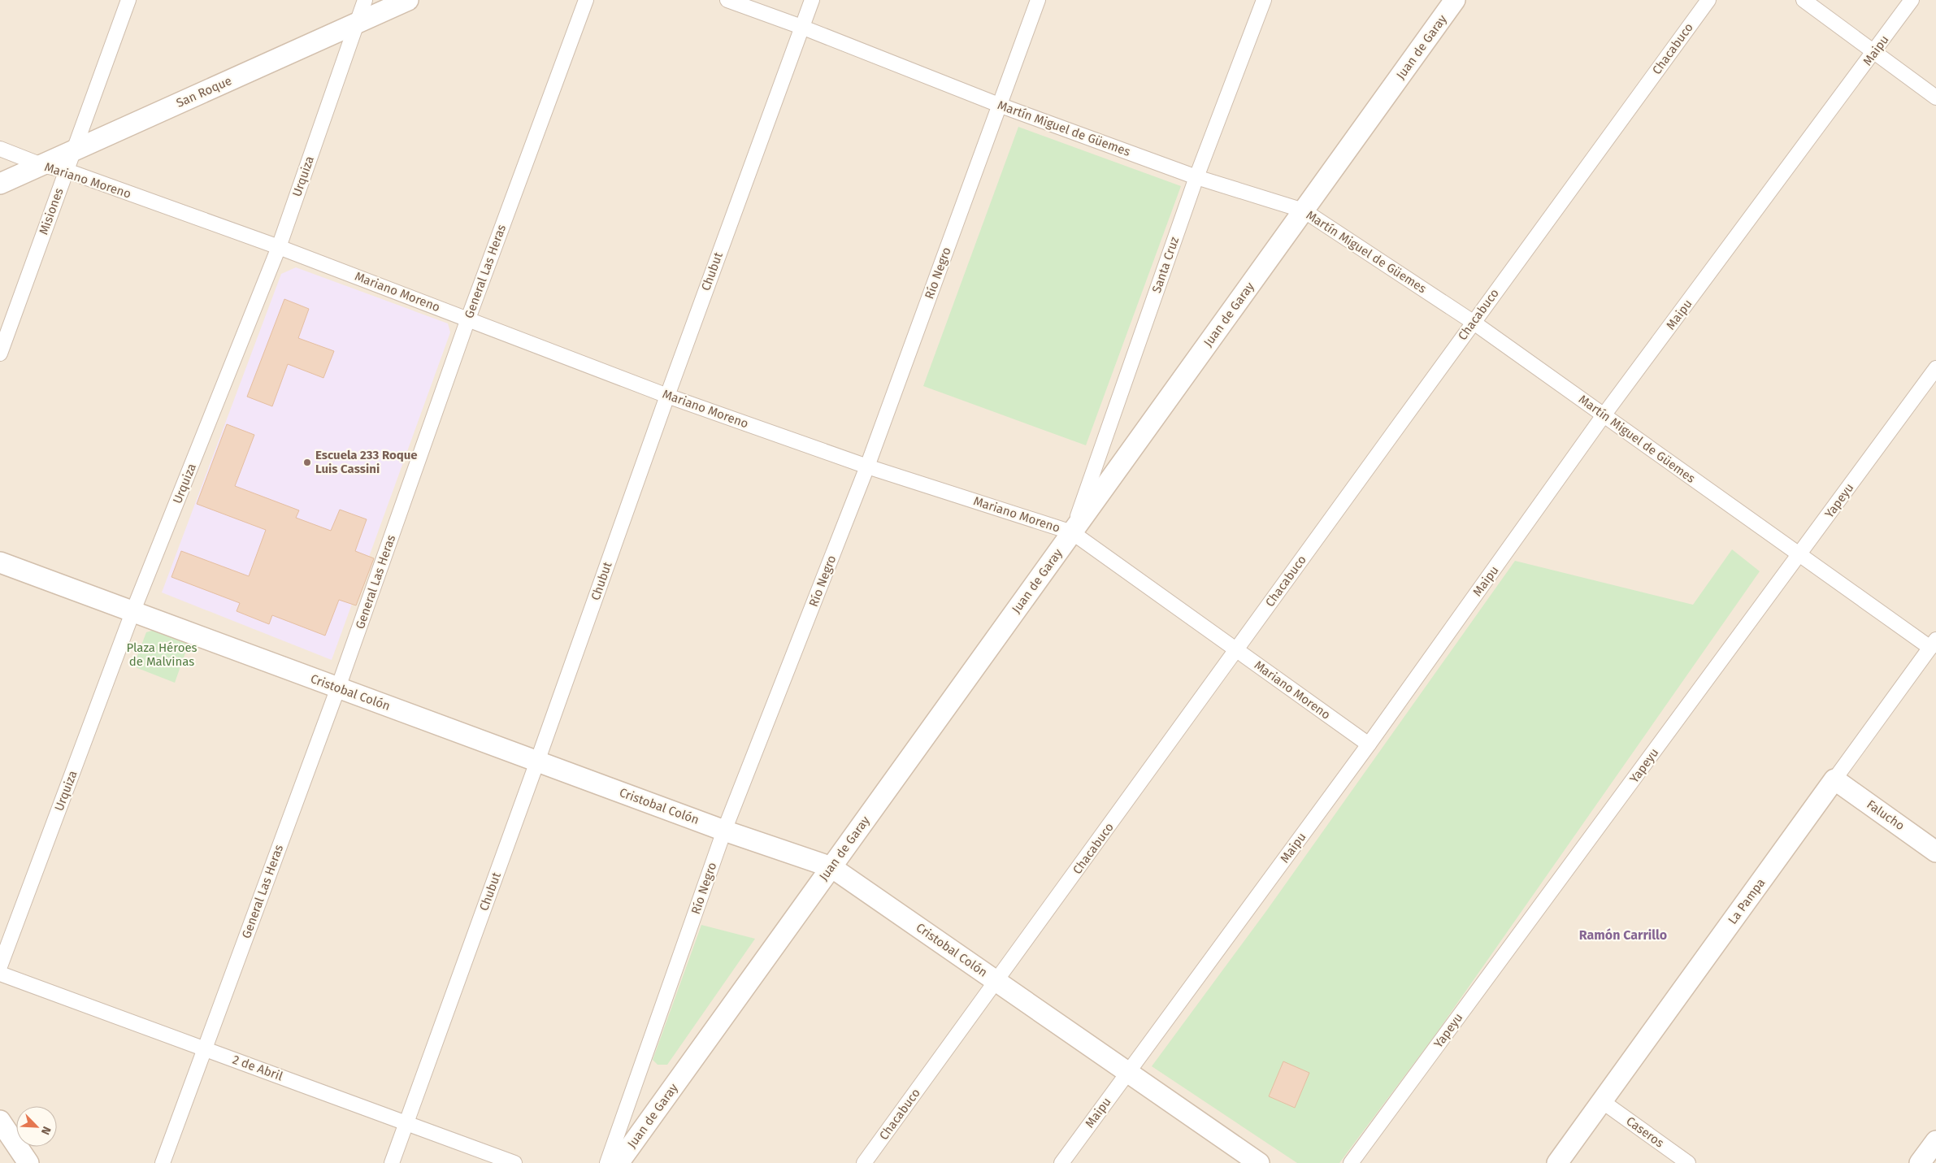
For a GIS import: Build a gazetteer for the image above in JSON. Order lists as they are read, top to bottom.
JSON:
{
  "streets": {
    "street": [
      "Juan de Garay",
      "Chacabuco",
      "Maipu",
      "San Roque",
      "Martín Miguel de Güemes",
      "Urquiza",
      "Mariano Moreno",
      "Misiones",
      "Santa Cruz",
      "General Las Heras",
      "Chubut",
      "Río Negro",
      "Yapeyu",
      "Cristobal Colón",
      "Falucho",
      "La Pampa",
      "2 de Abril",
      "Caseros"
    ]
  },
  "crossings": [
    ["Juan de Garay", "Martín Miguel de Güemes"],
    ["Juan de Garay", "Mariano Moreno"],
    ["Juan de Garay", "Santa Cruz"],
    ["Juan de Garay", "Cristobal Colón"],
    ["Chacabuco", "Martín Miguel de Güemes"],
    ["Chacabuco", "Mariano Moreno"],
    ["Chacabuco", "Cristobal Colón"],
    ["Maipu", "Martín Miguel de Güemes"],
    ["Maipu", "Mariano Moreno"],
    ["Maipu", "Cristobal Colón"],
    ["San Roque", "Urquiza"],
    ["San Roque", "Mariano Moreno"],
    ["San Roque", "Misiones"],
    ["Martín Miguel de Güemes", "Santa Cruz"],
    ["Martín Miguel de Güemes", "Chubut"],
    ["Martín Miguel de Güemes", "Río Negro"],
    ["Martín Miguel de Güemes", "Yapeyu"],
    ["Martín Miguel de Güemes", "La Pampa"],
    ["Urquiza", "Mariano Moreno"],
    ["Urquiza", "Cristobal Colón"],
    ["Mariano Moreno", "Misiones"],
    ["Mariano Moreno", "Santa Cruz"],
    ["Mariano Moreno", "General Las Heras"],
    ["Mariano Moreno", "Chubut"],
    ["Mariano Moreno", "Río Negro"],
    ["General Las Heras", "Cristobal Colón"],
    ["General Las Heras", "2 de Abril"],
    ["Chubut", "Cristobal Colón"],
    ["Chubut", "2 de Abril"],
    ["Río Negro", "Cristobal Colón"],
    ["Falucho", "La Pampa"],
    ["La Pampa", "Caseros"]
  ],
  "districts": ["Ramón Carrillo"],
  "parks": ["Plaza Héroes de Malvinas"],
  "places": ["Escuela 233 Roque Luis Cassini"],
  "north": "bottom right"
}
